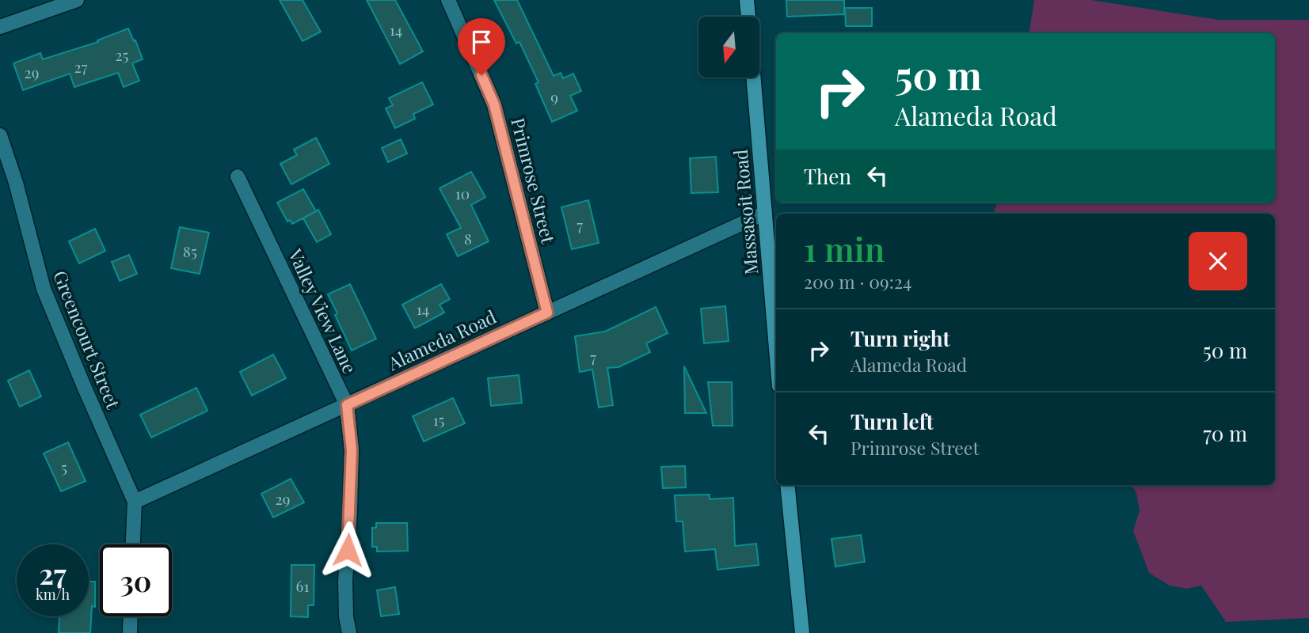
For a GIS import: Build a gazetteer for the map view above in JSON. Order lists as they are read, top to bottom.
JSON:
{
  "streets": {
    "main road": ["Massasoit Road"],
    "street": [
      "Primrose Street",
      "Valley View Lane",
      "Greencourt Street",
      "Alameda Road"
    ]
  },
  "crossings": [
    ["Primrose Street", "Alameda Road"],
    ["Massasoit Road", "Alameda Road"],
    ["Valley View Lane", "Alameda Road"],
    ["Greencourt Street", "Alameda Road"]
  ],
  "house_numbers": [
    "14",
    "25",
    "27",
    "29",
    "9",
    "10",
    "7",
    "8",
    "85",
    "14",
    "7",
    "15",
    "5",
    "29",
    "61"
  ],
  "north": "bottom",
  "page": {
    "turn": ["50 m", "Alameda Road"],
    "then": "Then",
    "heading": ["1 min", "200 m · 09:24"],
    "list": [
      {
        "name": "Turn right",
        "note": "Alameda Road",
        "value": "50 m"
      },
      {
        "name": "Turn left",
        "note": "Primrose Street",
        "value": "70 m"
      }
    ],
    "speed": "27 km/h",
    "limit": "30"
  }
}
